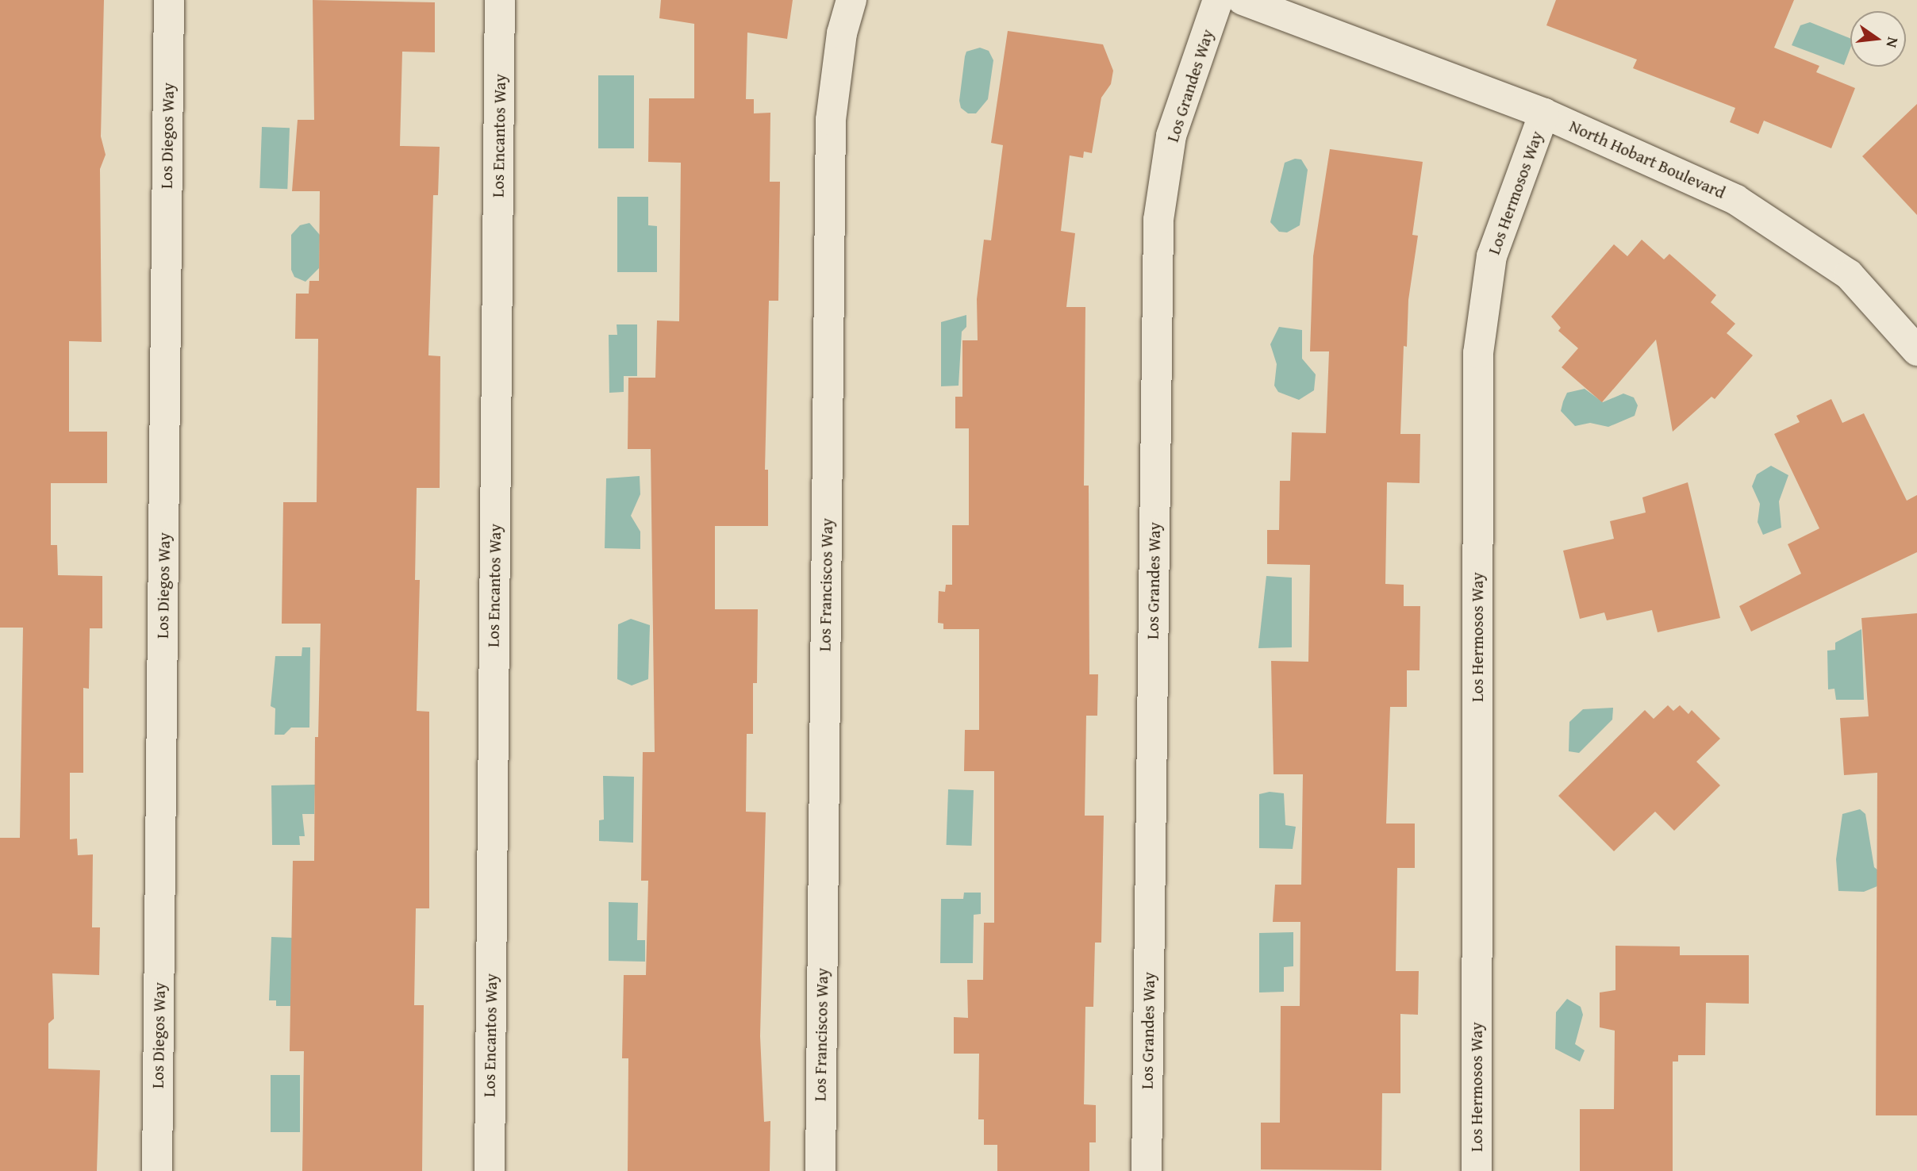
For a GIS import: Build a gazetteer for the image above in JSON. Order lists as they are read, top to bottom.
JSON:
{
  "streets": {
    "street": [
      "Los Grandes Way",
      "Los Diegos Way",
      "Los Encantos Way",
      "North Hobart Boulevard",
      "Los Hermosos Way",
      "Los Franciscos Way"
    ]
  },
  "crossings": [
    ["North Hobart Boulevard", "Los Hermosos Way"]
  ],
  "north": "right"
}
